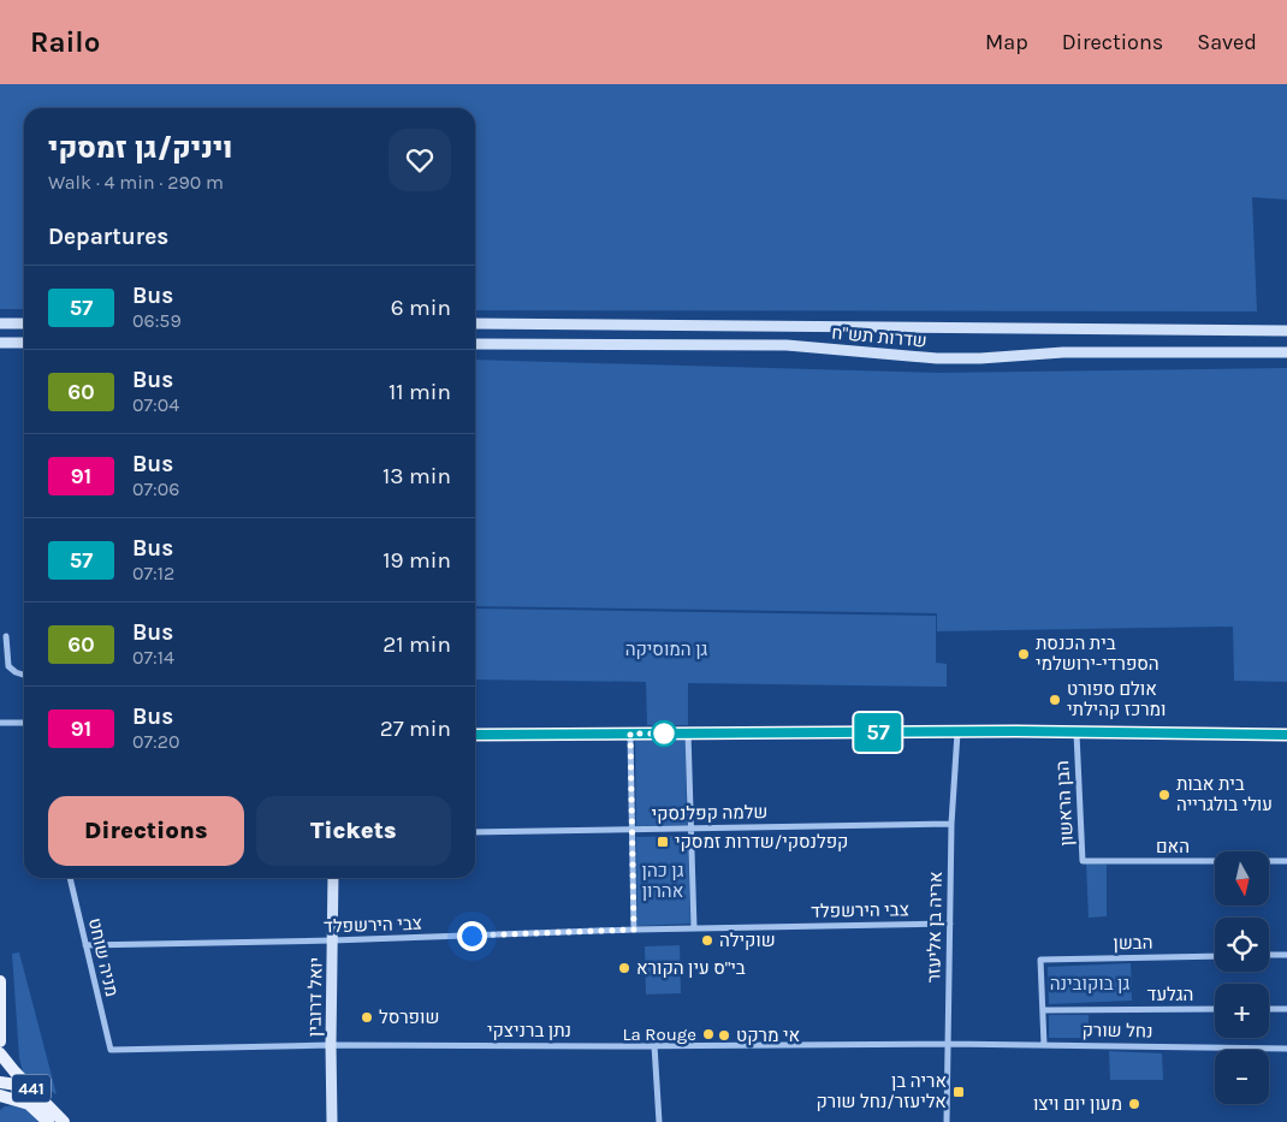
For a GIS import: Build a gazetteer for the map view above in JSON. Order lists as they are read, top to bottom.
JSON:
{
  "streets": {
    "main road": ["שדרות תש\"ח", "יואל דרובין", "441"],
    "street": [
      "הבן הראשון",
      "שלמה קפלנסקי",
      "האם",
      "צבי הירשפלד",
      "אריה בן אליעזר",
      "הבשן",
      "מניה שוחט",
      "הגלעד",
      "נתן ברניצקי",
      "נחל שורק"
    ]
  },
  "crossings": [
    ["הבן הראשון", "האם"],
    ["שלמה קפלנסקי", "אריה בן אליעזר"],
    ["צבי הירשפלד", "אריה בן אליעזר"],
    ["צבי הירשפלד", "מניה שוחט"],
    ["צבי הירשפלד", "יואל דרובין"],
    ["אריה בן אליעזר", "נתן ברניצקי"],
    ["אריה בן אליעזר", "נחל שורק"],
    ["הבשן", "הגלעד"],
    ["מניה שוחט", "נתן ברניצקי"],
    ["יואל דרובין", "נתן ברניצקי"],
    ["נתן ברניצקי", "נחל שורק"]
  ],
  "parks": ["גן המוסיקה", "גן כהן אהרון", "גן בוקובינה"],
  "places": {
    "other": [
      "בית הכנסת הספרדי-ירושלמי",
      "אולם ספורט ומרכז קהילתי",
      "בית אבות עולי בולגרייה",
      "שוקילה",
      "בי\"ס עין הקורא",
      "שופרסל",
      "La Rouge",
      "אי מרקט",
      "מעון יום ויצו"
    ],
    "transit": ["קפלנסקי/שדרות זמסקי", "אריה בן אליעזר/נחל שורק"]
  },
  "lines": ["bus line 57"],
  "north": "bottom",
  "page": {
    "header": "Railo",
    "nav": ["Map", "Directions", "Saved"],
    "on_map": "57",
    "heading": [
      ["ויניק/גן זמסקי", "Walk · 4 min · 290 m"],
      "Departures"
    ],
    "list": [
      {
        "mark": "57",
        "name": "Bus",
        "note": "06:59",
        "value": "6 min"
      },
      {
        "mark": "60",
        "name": "Bus",
        "note": "07:04",
        "value": "11 min"
      },
      {
        "mark": "91",
        "name": "Bus",
        "note": "07:06",
        "value": "13 min"
      },
      {
        "mark": "57",
        "name": "Bus",
        "note": "07:12",
        "value": "19 min"
      },
      {
        "mark": "60",
        "name": "Bus",
        "note": "07:14",
        "value": "21 min"
      },
      {
        "mark": "91",
        "name": "Bus",
        "note": "07:20",
        "value": "27 min"
      }
    ],
    "buttons": ["Directions", "Tickets"],
    "map_buttons": ["+", "−"]
  }
}
